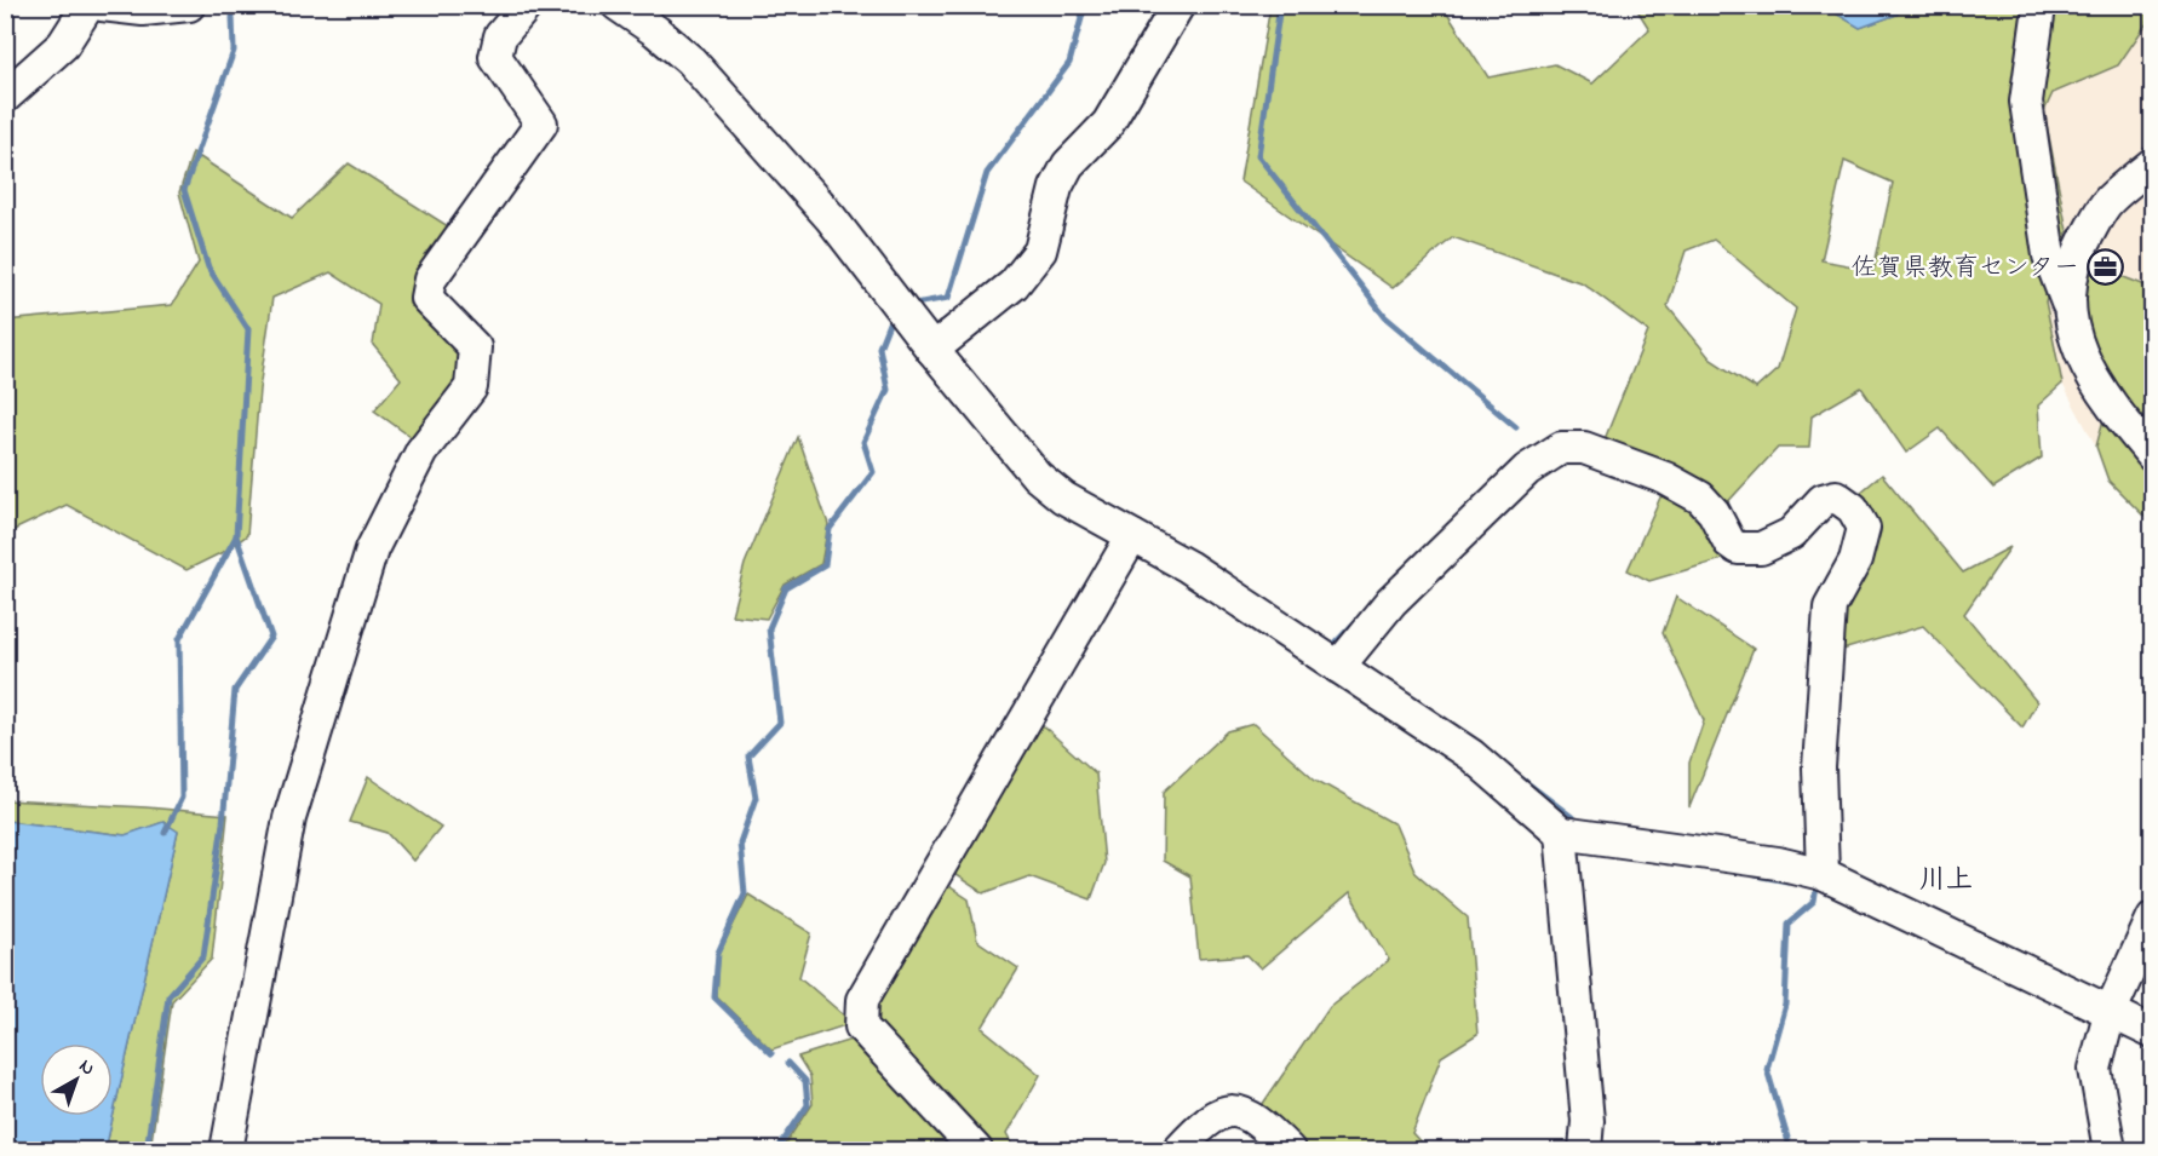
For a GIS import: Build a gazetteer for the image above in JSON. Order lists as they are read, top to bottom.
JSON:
{
  "districts": ["川上"],
  "places": {
    "office": ["佐賀県教育センター"]
  },
  "north": "top right"
}
